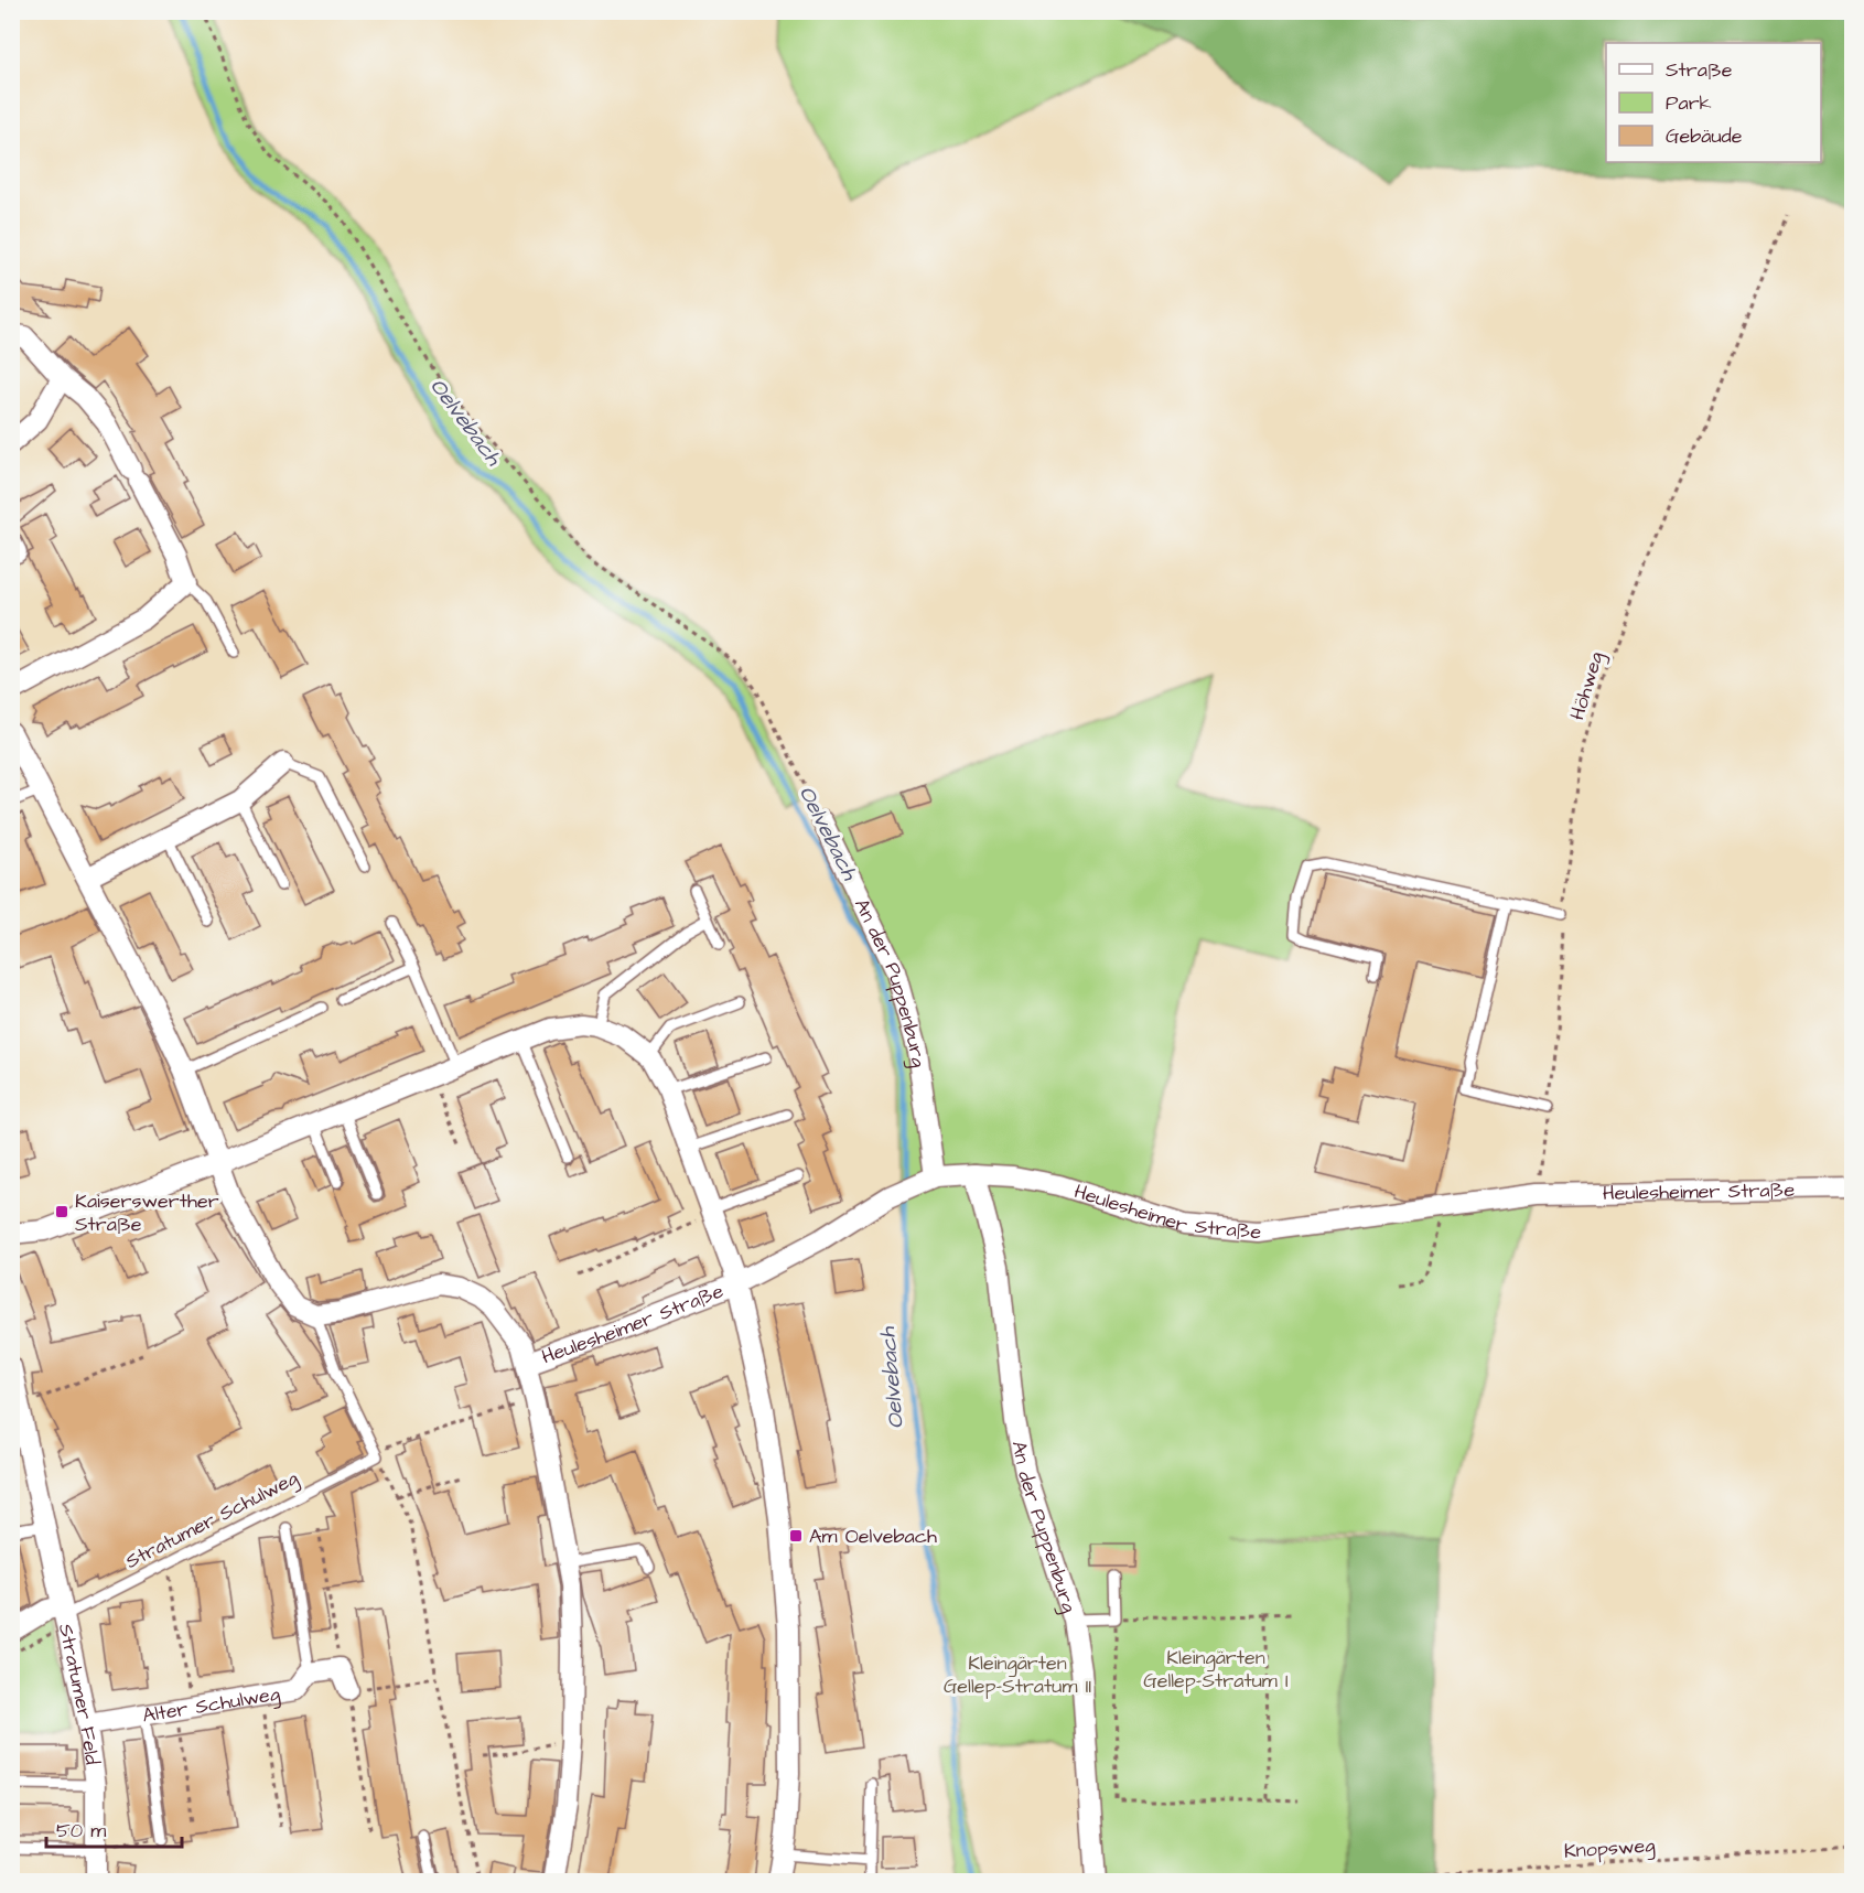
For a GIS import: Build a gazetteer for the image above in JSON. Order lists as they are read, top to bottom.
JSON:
{
  "streets": {
    "street": [
      "An der Puppenburg",
      "Heulesheimer Straße",
      "Stratumer Feld",
      "Alter Schulweg"
    ],
    "lane": ["Stratumer Schulweg"],
    "path": ["Höhweg", "Knopsweg"]
  },
  "crossings": [
    ["Höhweg", "Heulesheimer Straße"],
    ["An der Puppenburg", "Heulesheimer Straße"],
    ["Stratumer Schulweg", "Stratumer Feld"],
    ["Stratumer Feld", "Alter Schulweg"]
  ],
  "water": ["Oelvebach"],
  "parks": ["Kleingärten Gellep-Stratum I", "Kleingärten Gellep-Stratum II"],
  "places": {
    "transit": ["Kaiserswerther Straße", "Am Oelvebach"]
  },
  "legend": ["Straße", "Park", "Gebäude"],
  "scale_bar": "50 m"
}
